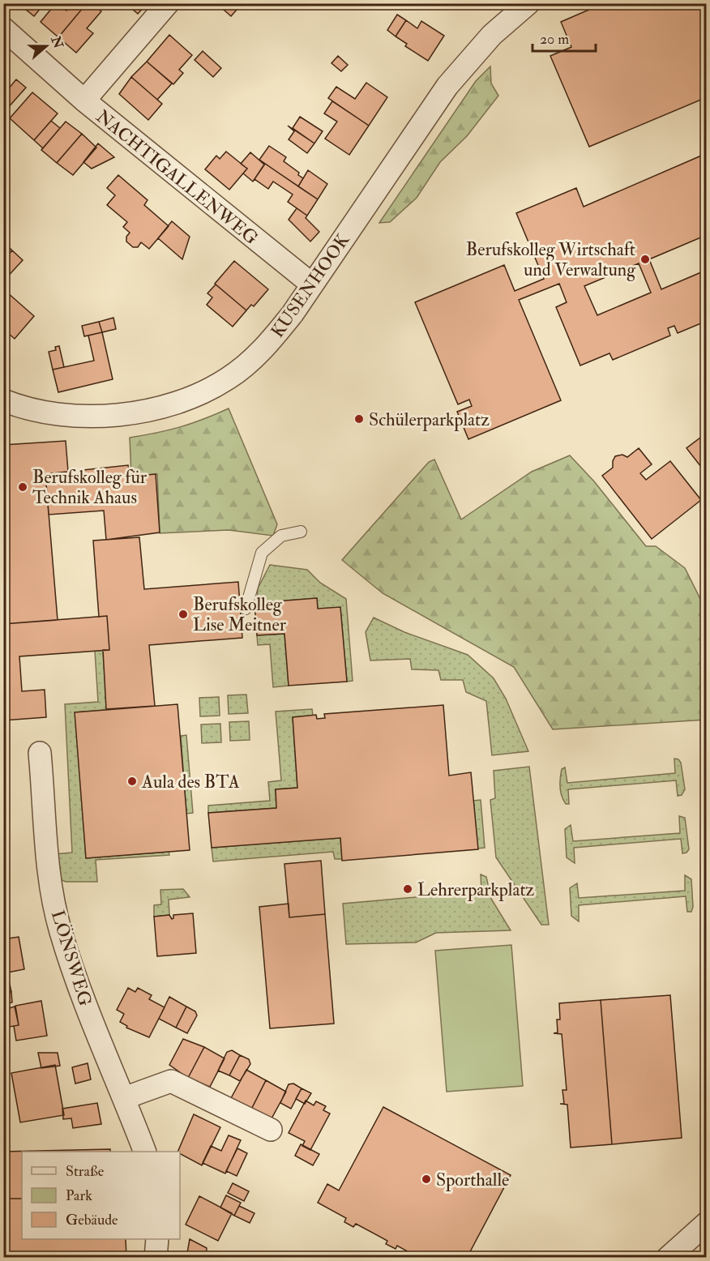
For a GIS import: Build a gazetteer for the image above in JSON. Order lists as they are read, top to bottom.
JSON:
{
  "streets": {
    "street": ["NACHTIGALLENWEG", "KUSENHOOK", "LÖNSWEG"]
  },
  "crossings": [
    ["NACHTIGALLENWEG", "KUSENHOOK"]
  ],
  "places": [
    "Berufskolleg Wirtschaft und Verwaltung",
    "Schülerparkplatz",
    "Berufskolleg für Technik Ahaus",
    "Berufskolleg Lise Meitner",
    "Aula des BTA",
    "Lehrerparkplatz",
    "Sporthalle"
  ],
  "legend": ["Straße", "Park", "Gebäude"],
  "scale_bar": "20 m",
  "north": "right"
}
